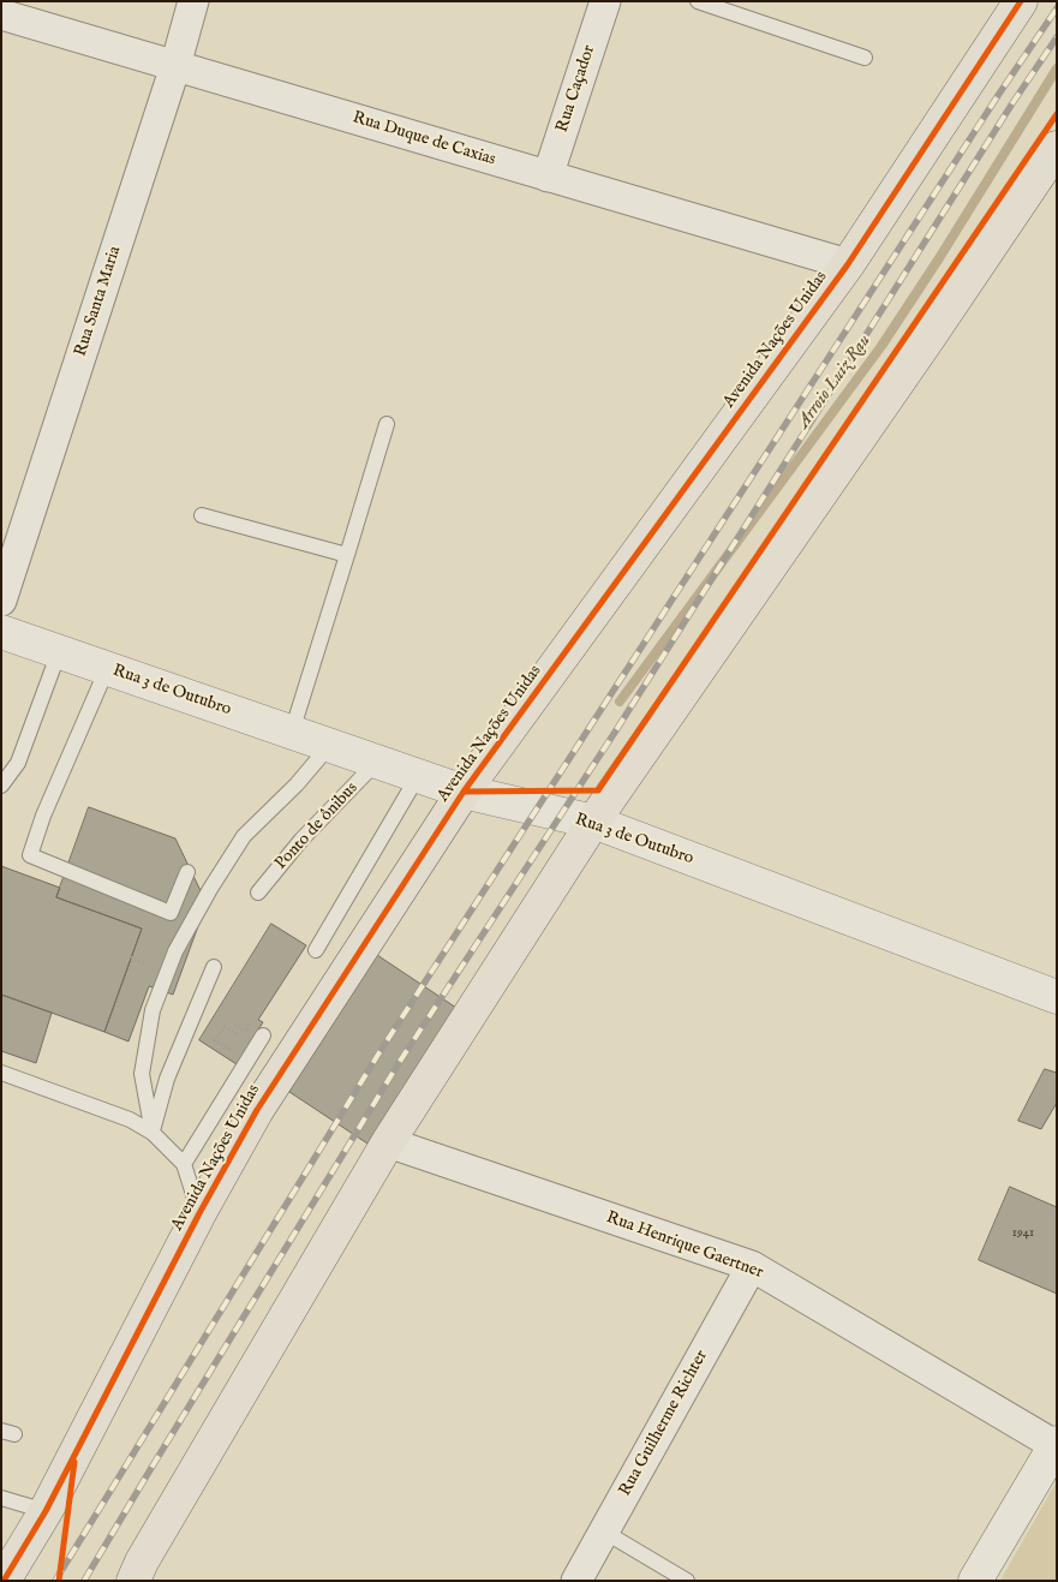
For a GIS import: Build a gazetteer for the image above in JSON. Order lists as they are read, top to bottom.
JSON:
{
  "streets": {
    "main road": ["Avenida Nações Unidas"],
    "street": [
      "Rua Caçador",
      "Rua Duque de Caxias",
      "Rua Santa Maria",
      "Rua 3 de Outubro",
      "Rua Henrique Gaertner",
      "Rua Guilherme Richter"
    ],
    "lane": ["Ponto de ônibus"]
  },
  "crossings": [
    ["Rua Caçador", "Rua Duque de Caxias"],
    ["Rua Duque de Caxias", "Rua Santa Maria"],
    ["Rua Duque de Caxias", "Avenida Nações Unidas"],
    ["Avenida Nações Unidas", "Rua 3 de Outubro"],
    ["Rua 3 de Outubro", "Ponto de ônibus"],
    ["Rua Henrique Gaertner", "Rua Guilherme Richter"]
  ],
  "water": ["Arroio Luiz Rau"],
  "house_numbers": ["1941"]
}
